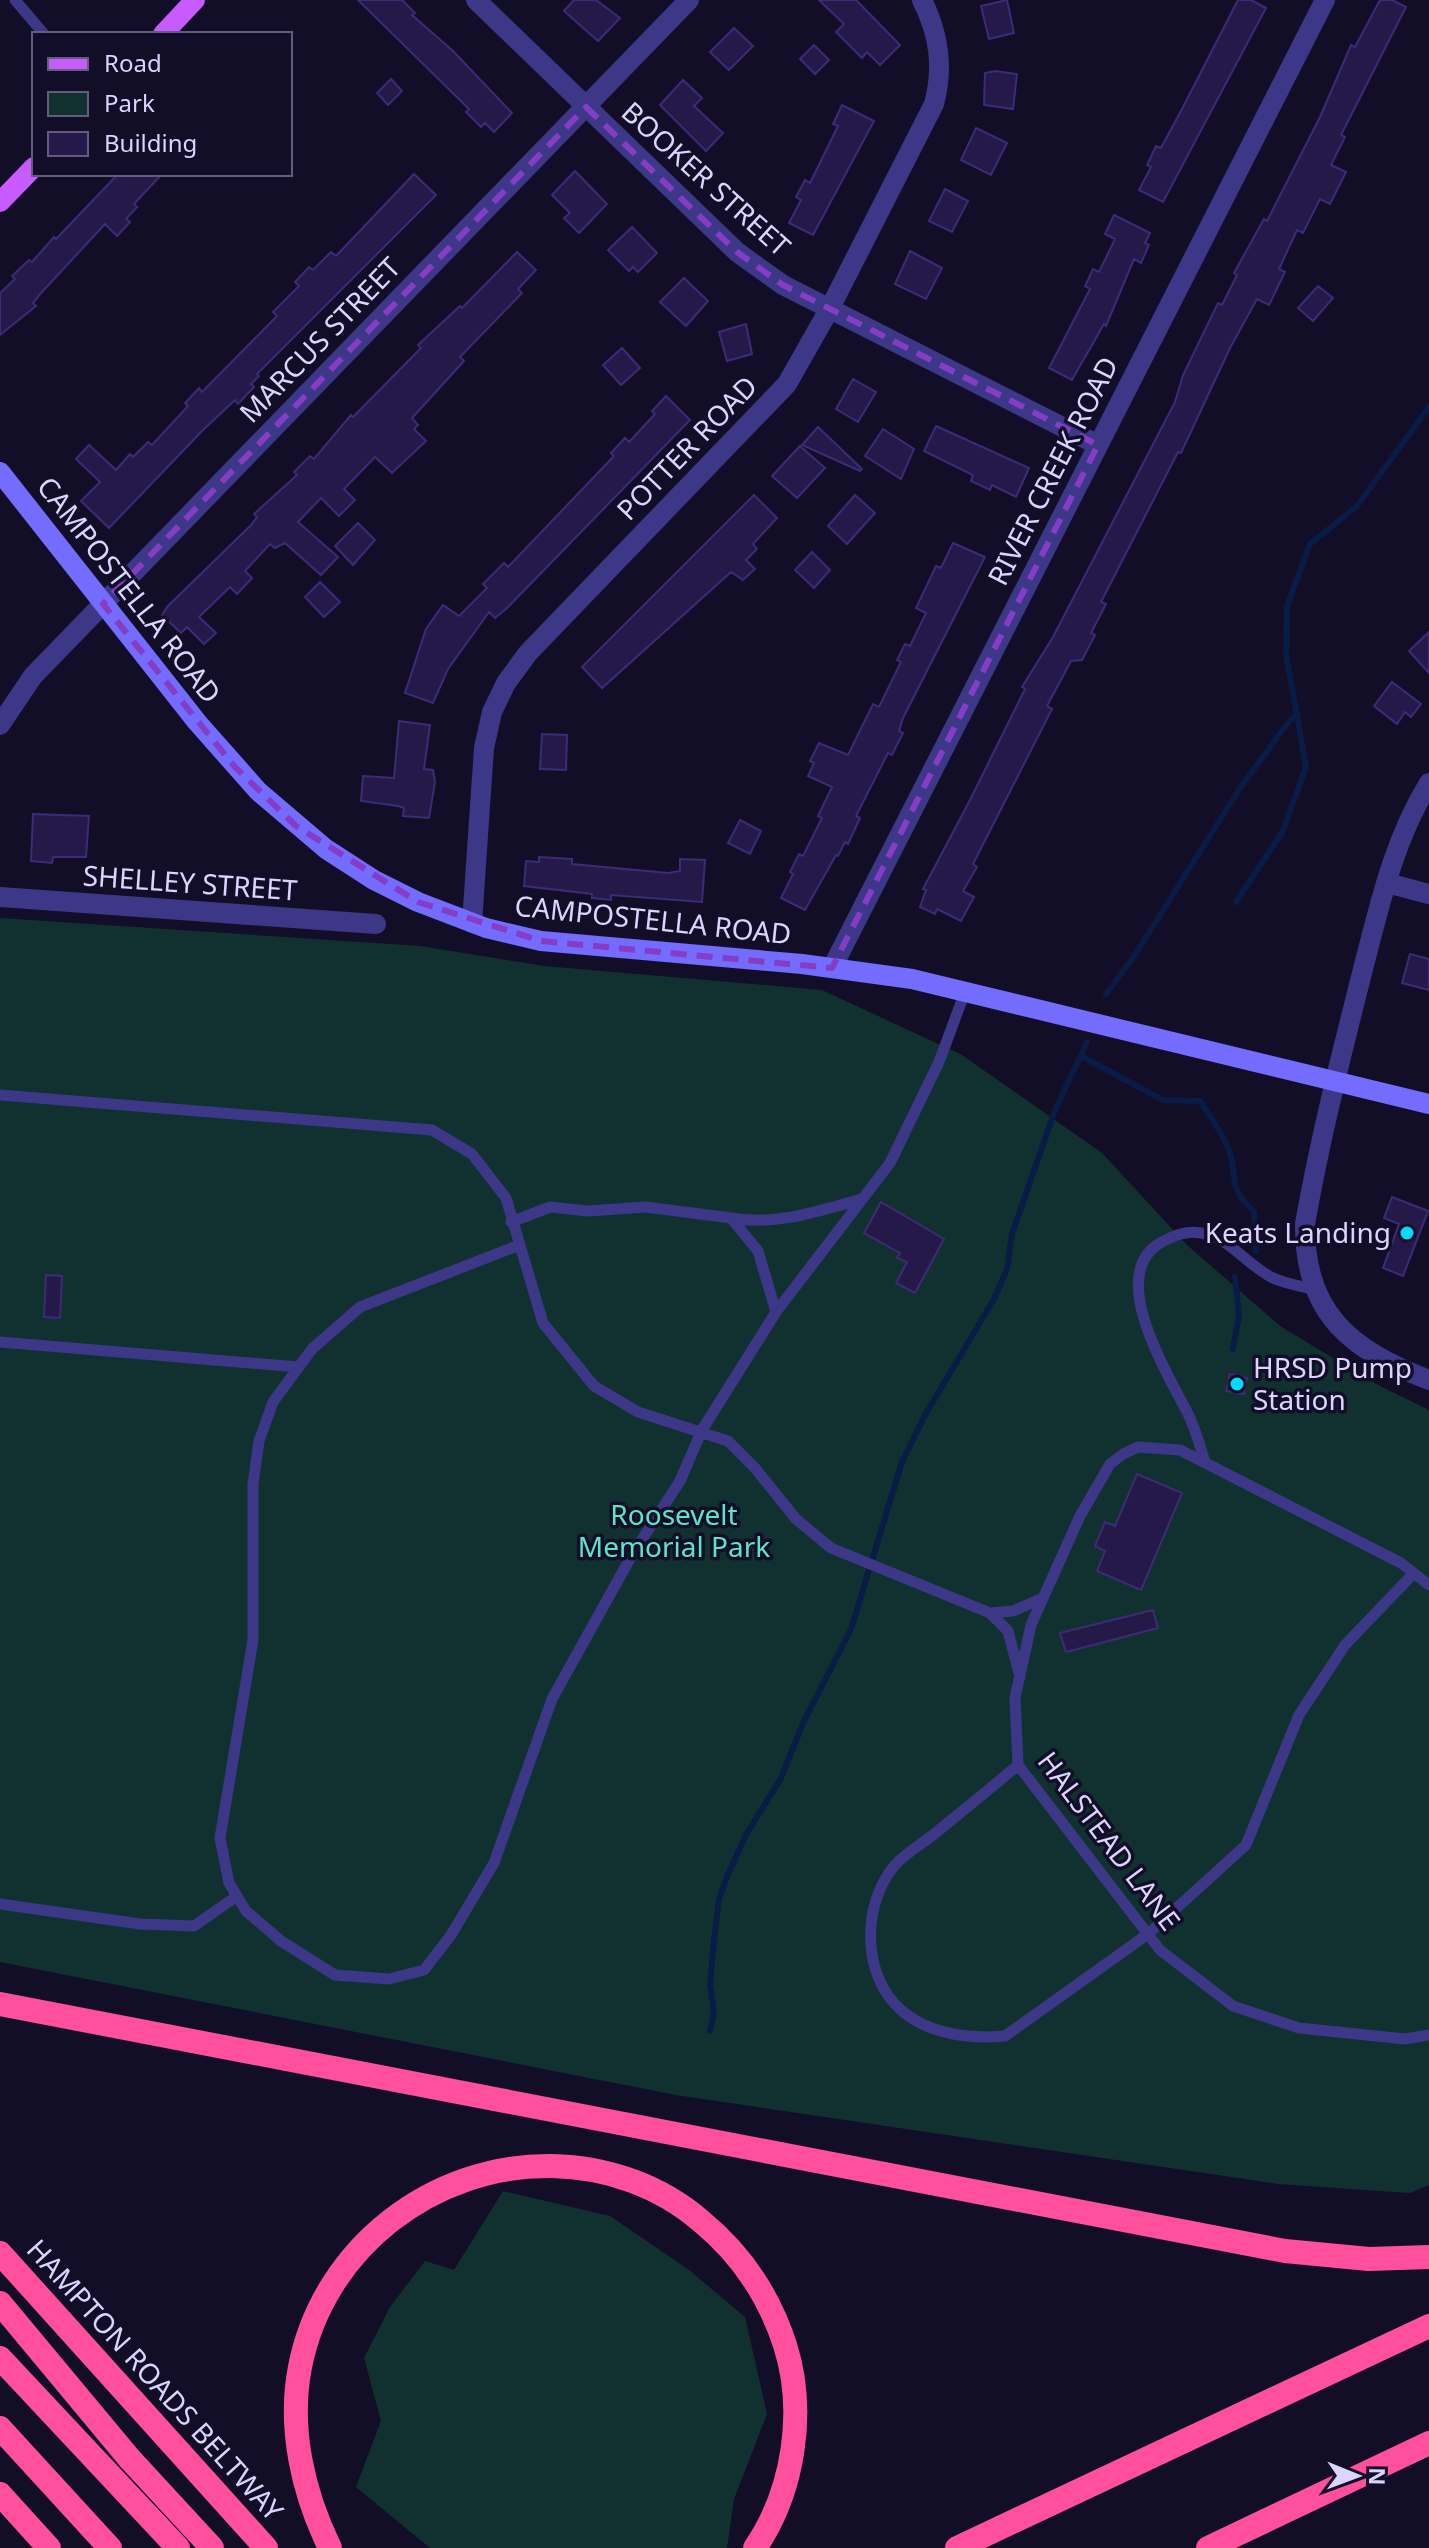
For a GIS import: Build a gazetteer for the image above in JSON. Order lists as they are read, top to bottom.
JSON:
{
  "streets": {
    "highway": ["HAMPTON ROADS BELTWAY"],
    "main road": ["CAMPOSTELLA ROAD"],
    "street": [
      "BOOKER STREET",
      "MARCUS STREET",
      "POTTER ROAD",
      "RIVER CREEK ROAD",
      "SHELLEY STREET"
    ],
    "lane": ["HALSTEAD LANE"]
  },
  "crossings": [
    ["BOOKER STREET", "MARCUS STREET"],
    ["BOOKER STREET", "POTTER ROAD"],
    ["BOOKER STREET", "RIVER CREEK ROAD"],
    ["MARCUS STREET", "CAMPOSTELLA ROAD"],
    ["POTTER ROAD", "CAMPOSTELLA ROAD"],
    ["RIVER CREEK ROAD", "CAMPOSTELLA ROAD"]
  ],
  "parks": ["Roosevelt Memorial Park"],
  "places": ["Keats Landing", "HRSD Pump Station"],
  "legend": ["Road", "Park", "Building"],
  "north": "right"
}
